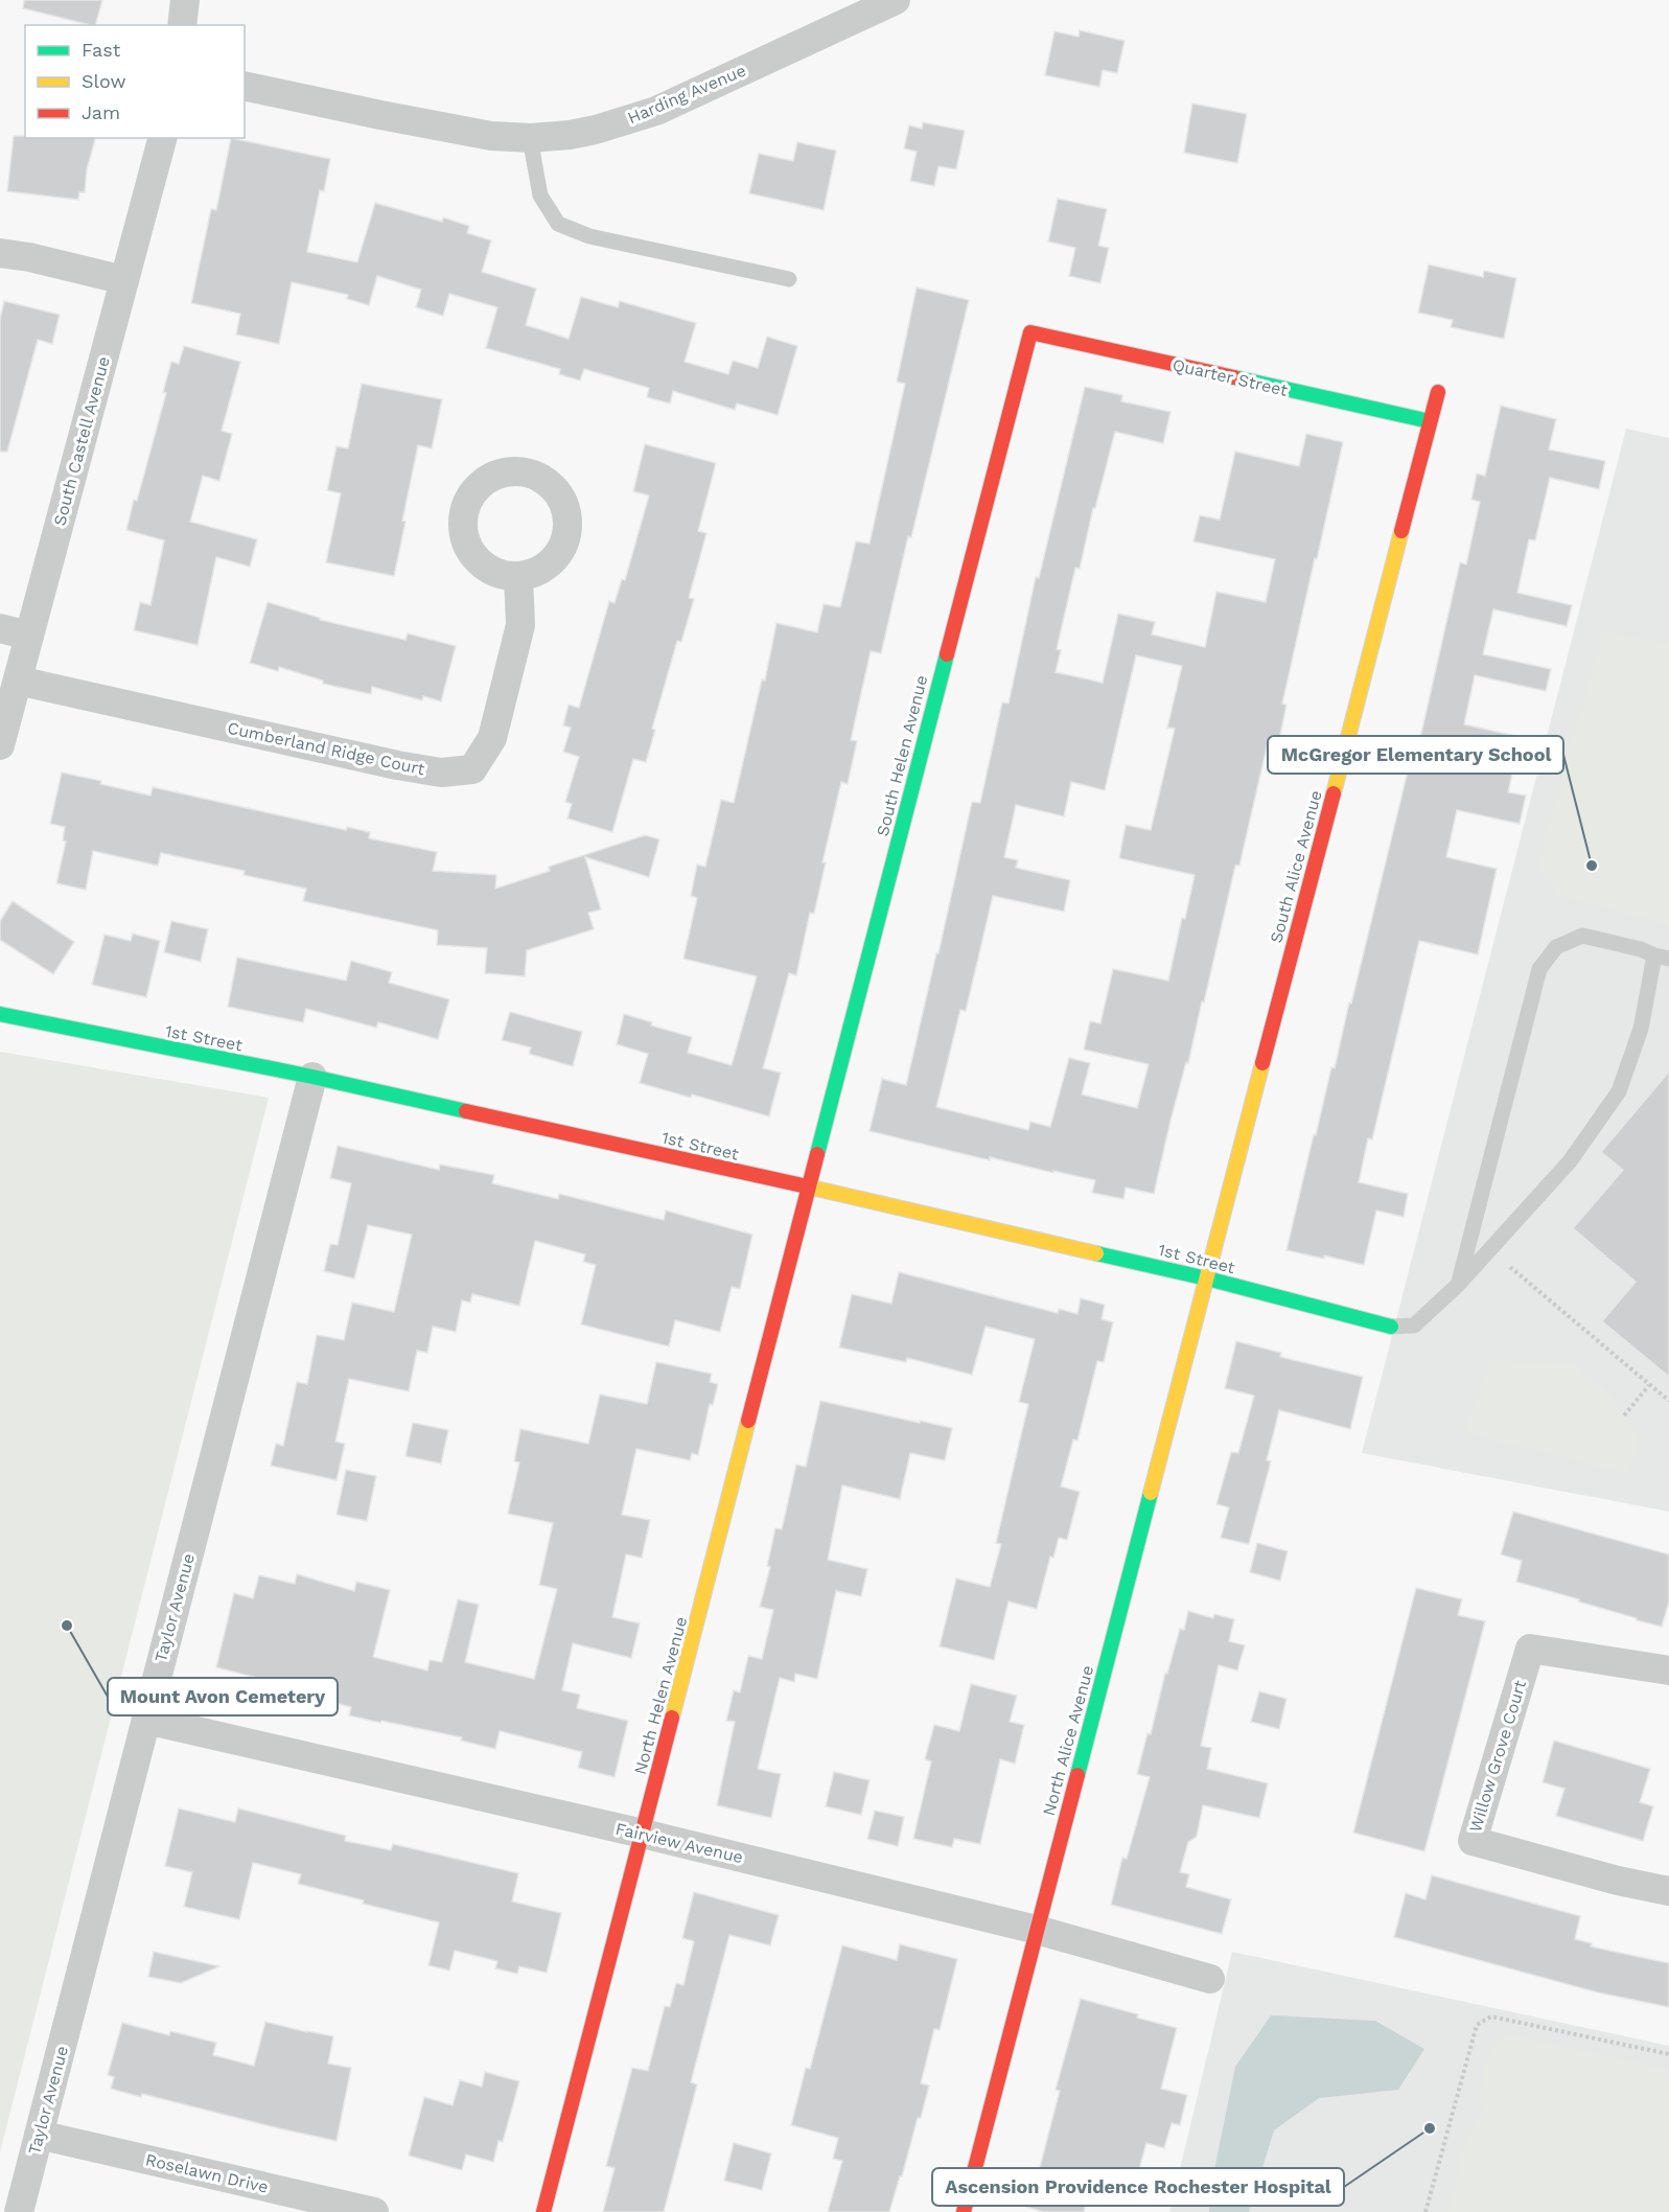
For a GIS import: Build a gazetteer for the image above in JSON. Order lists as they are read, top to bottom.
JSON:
{
  "streets": {
    "street": [
      "Harding Avenue",
      "Quarter Street",
      "South Castell Avenue",
      "Cumberland Ridge Court",
      "South Helen Avenue",
      "South Alice Avenue",
      "1st Street",
      "Taylor Avenue",
      "North Helen Avenue",
      "North Alice Avenue",
      "Willow Grove Court",
      "Fairview Avenue",
      "Roselawn Drive"
    ]
  },
  "crossings": [
    ["Quarter Street", "South Helen Avenue"],
    ["Quarter Street", "South Alice Avenue"],
    ["South Castell Avenue", "Cumberland Ridge Court"],
    ["South Helen Avenue", "1st Street"],
    ["South Helen Avenue", "North Helen Avenue"],
    ["South Alice Avenue", "1st Street"],
    ["South Alice Avenue", "North Alice Avenue"],
    ["1st Street", "Taylor Avenue"],
    ["1st Street", "North Helen Avenue"],
    ["1st Street", "North Alice Avenue"],
    ["Taylor Avenue", "Fairview Avenue"],
    ["Taylor Avenue", "Roselawn Drive"],
    ["North Helen Avenue", "Fairview Avenue"],
    ["North Alice Avenue", "Fairview Avenue"]
  ],
  "places": ["McGregor Elementary School", "Mount Avon Cemetery", "Ascension Providence Rochester Hospital"],
  "legend": ["Fast", "Slow", "Jam"]
}
